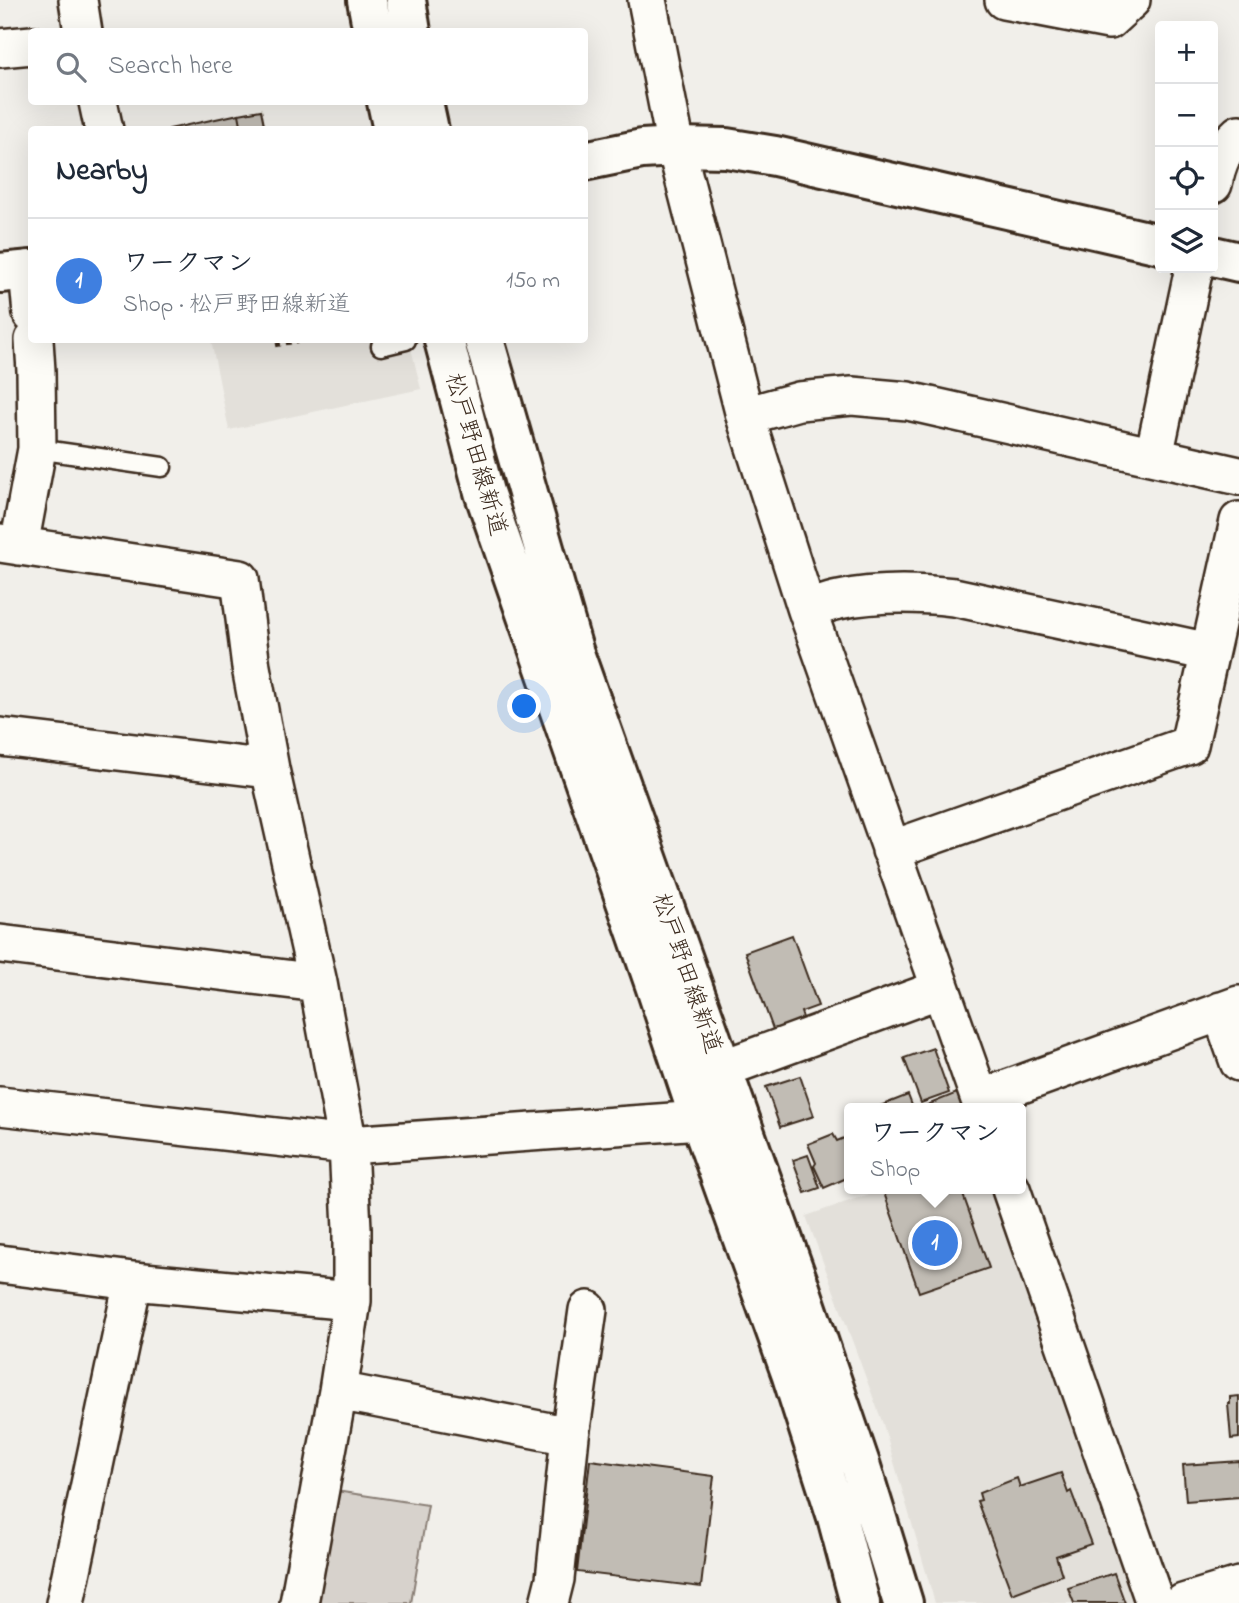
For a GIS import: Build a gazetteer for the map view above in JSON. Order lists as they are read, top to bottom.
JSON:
{
  "streets": {
    "main road": ["松戸野田線新道"]
  },
  "page": {
    "map_buttons": ["+", "−"],
    "search": "Search here",
    "heading": "Nearby",
    "list": [
      {
        "mark": "1",
        "name": "ワークマン",
        "note": "Shop · 松戸野田線新道",
        "value": "150 m"
      }
    ],
    "popup": ["ワークマン", "Shop"],
    "pins": "1"
  }
}
